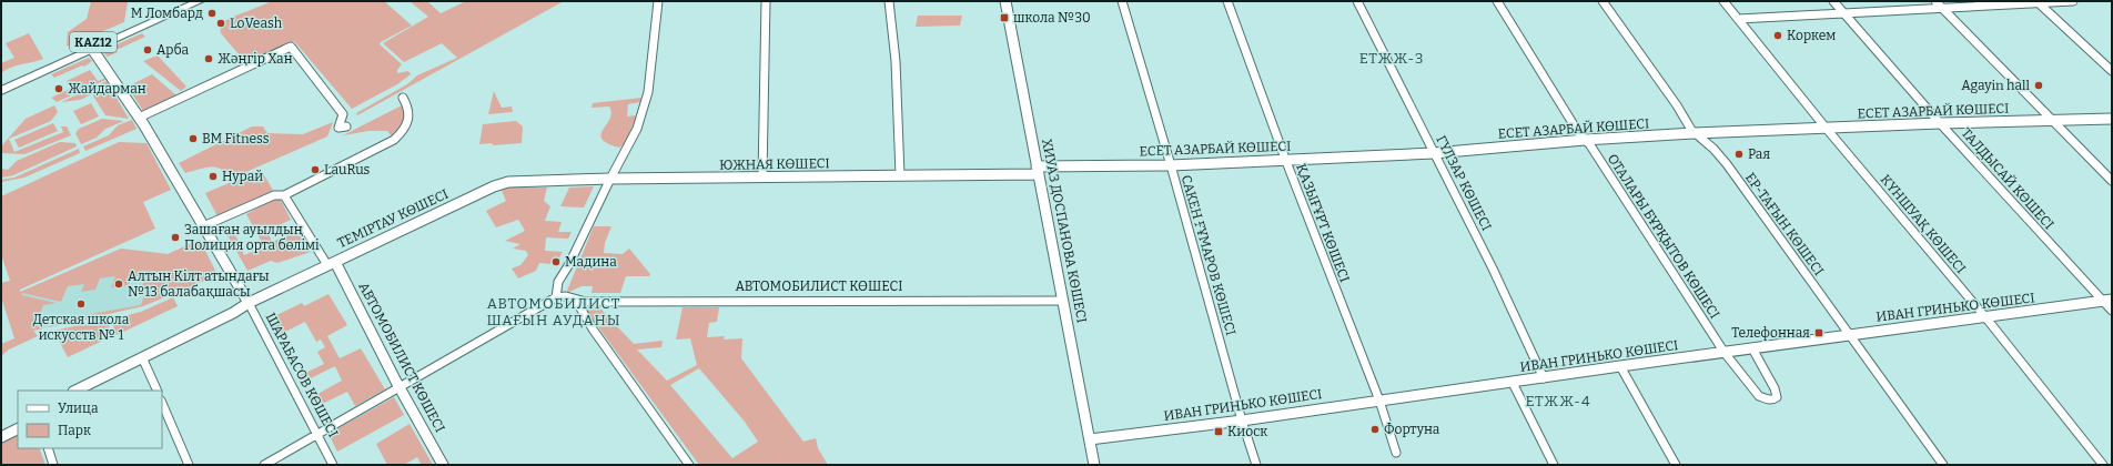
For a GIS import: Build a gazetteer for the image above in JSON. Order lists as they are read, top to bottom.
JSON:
{
  "streets": {
    "main road": ["KAZ12"],
    "street": [
      "ЕСЕТ АЗАРБАЙ КӨШЕСІ",
      "ЮЖНАЯ КӨШЕСІ",
      "ТАЛДЫСАЙ КӨШЕСІ",
      "ГҮЛЗАР КӨШЕСІ",
      "ТЕМІРТАУ КӨШЕСІ",
      "ҚАЗЫҒҰРТ КӨШЕСІ",
      "ЕР-ТАҒЫН КӨШЕСІ",
      "КҮНШУАҚ КӨШЕСІ",
      "ХИУАЗ ДОСПАНОВА КӨШЕСІ",
      "ОТАЛАРЫ БҰРҚЫТОВ КӨШЕСІ",
      "САКЕН ҒҰМАРОВ КӨШЕСІ",
      "АВТОМОБИЛИСТ КӨШЕСІ",
      "ИВАН ГРИНЬКО КӨШЕСІ",
      "ШАРАБАСОВ КӨШЕСІ"
    ]
  },
  "crossings": [
    ["KAZ12", "ШАРАБАСОВ КӨШЕСІ"],
    ["ЕСЕТ АЗАРБАЙ КӨШЕСІ", "ЮЖНАЯ КӨШЕСІ"],
    ["ЕСЕТ АЗАРБАЙ КӨШЕСІ", "ТАЛДЫСАЙ КӨШЕСІ"],
    ["ЕСЕТ АЗАРБАЙ КӨШЕСІ", "ГҮЛЗАР КӨШЕСІ"],
    ["ЕСЕТ АЗАРБАЙ КӨШЕСІ", "ҚАЗЫҒҰРТ КӨШЕСІ"],
    ["ЕСЕТ АЗАРБАЙ КӨШЕСІ", "ЕР-ТАҒЫН КӨШЕСІ"],
    ["ЕСЕТ АЗАРБАЙ КӨШЕСІ", "КҮНШУАҚ КӨШЕСІ"],
    ["ЕСЕТ АЗАРБАЙ КӨШЕСІ", "ХИУАЗ ДОСПАНОВА КӨШЕСІ"],
    ["ЕСЕТ АЗАРБАЙ КӨШЕСІ", "ОТАЛАРЫ БҰРҚЫТОВ КӨШЕСІ"],
    ["ЕСЕТ АЗАРБАЙ КӨШЕСІ", "САКЕН ҒҰМАРОВ КӨШЕСІ"],
    ["ЮЖНАЯ КӨШЕСІ", "ТЕМІРТАУ КӨШЕСІ"],
    ["ЮЖНАЯ КӨШЕСІ", "ХИУАЗ ДОСПАНОВА КӨШЕСІ"],
    ["ТАЛДЫСАЙ КӨШЕСІ", "ИВАН ГРИНЬКО КӨШЕСІ"],
    ["ГҮЛЗАР КӨШЕСІ", "ИВАН ГРИНЬКО КӨШЕСІ"],
    ["ТЕМІРТАУ КӨШЕСІ", "АВТОМОБИЛИСТ КӨШЕСІ"],
    ["ТЕМІРТАУ КӨШЕСІ", "ШАРАБАСОВ КӨШЕСІ"],
    ["ҚАЗЫҒҰРТ КӨШЕСІ", "ИВАН ГРИНЬКО КӨШЕСІ"],
    ["ЕР-ТАҒЫН КӨШЕСІ", "ИВАН ГРИНЬКО КӨШЕСІ"],
    ["КҮНШУАҚ КӨШЕСІ", "ИВАН ГРИНЬКО КӨШЕСІ"],
    ["ХИУАЗ ДОСПАНОВА КӨШЕСІ", "АВТОМОБИЛИСТ КӨШЕСІ"],
    ["ХИУАЗ ДОСПАНОВА КӨШЕСІ", "ИВАН ГРИНЬКО КӨШЕСІ"],
    ["ОТАЛАРЫ БҰРҚЫТОВ КӨШЕСІ", "ИВАН ГРИНЬКО КӨШЕСІ"],
    ["САКЕН ҒҰМАРОВ КӨШЕСІ", "ИВАН ГРИНЬКО КӨШЕСІ"]
  ],
  "districts": ["ЕТЖЖ-3", "АВТОМОБИЛИСТ ШАҒЫН АУДАНЫ", "ЕТЖЖ-4"],
  "places": {
    "other": [
      "М Ломбард",
      "LoVeash",
      "Коркем",
      "Арба",
      "Жәңгір Хан",
      "Agayin hall",
      "Жайдарман",
      "BM Fitness",
      "Рая",
      "LauRus",
      "Нурай",
      "Зашаған ауылдың Полиция орта бөлімі",
      "Мадина",
      "Алтын Кілт атындағы №13 балабақшасы",
      "Детская школа искусств № 1",
      "Фортуна"
    ],
    "transit": ["школа №30", "Телефонная", "Киоск"]
  },
  "legend": ["Улица", "Парк"]
}
